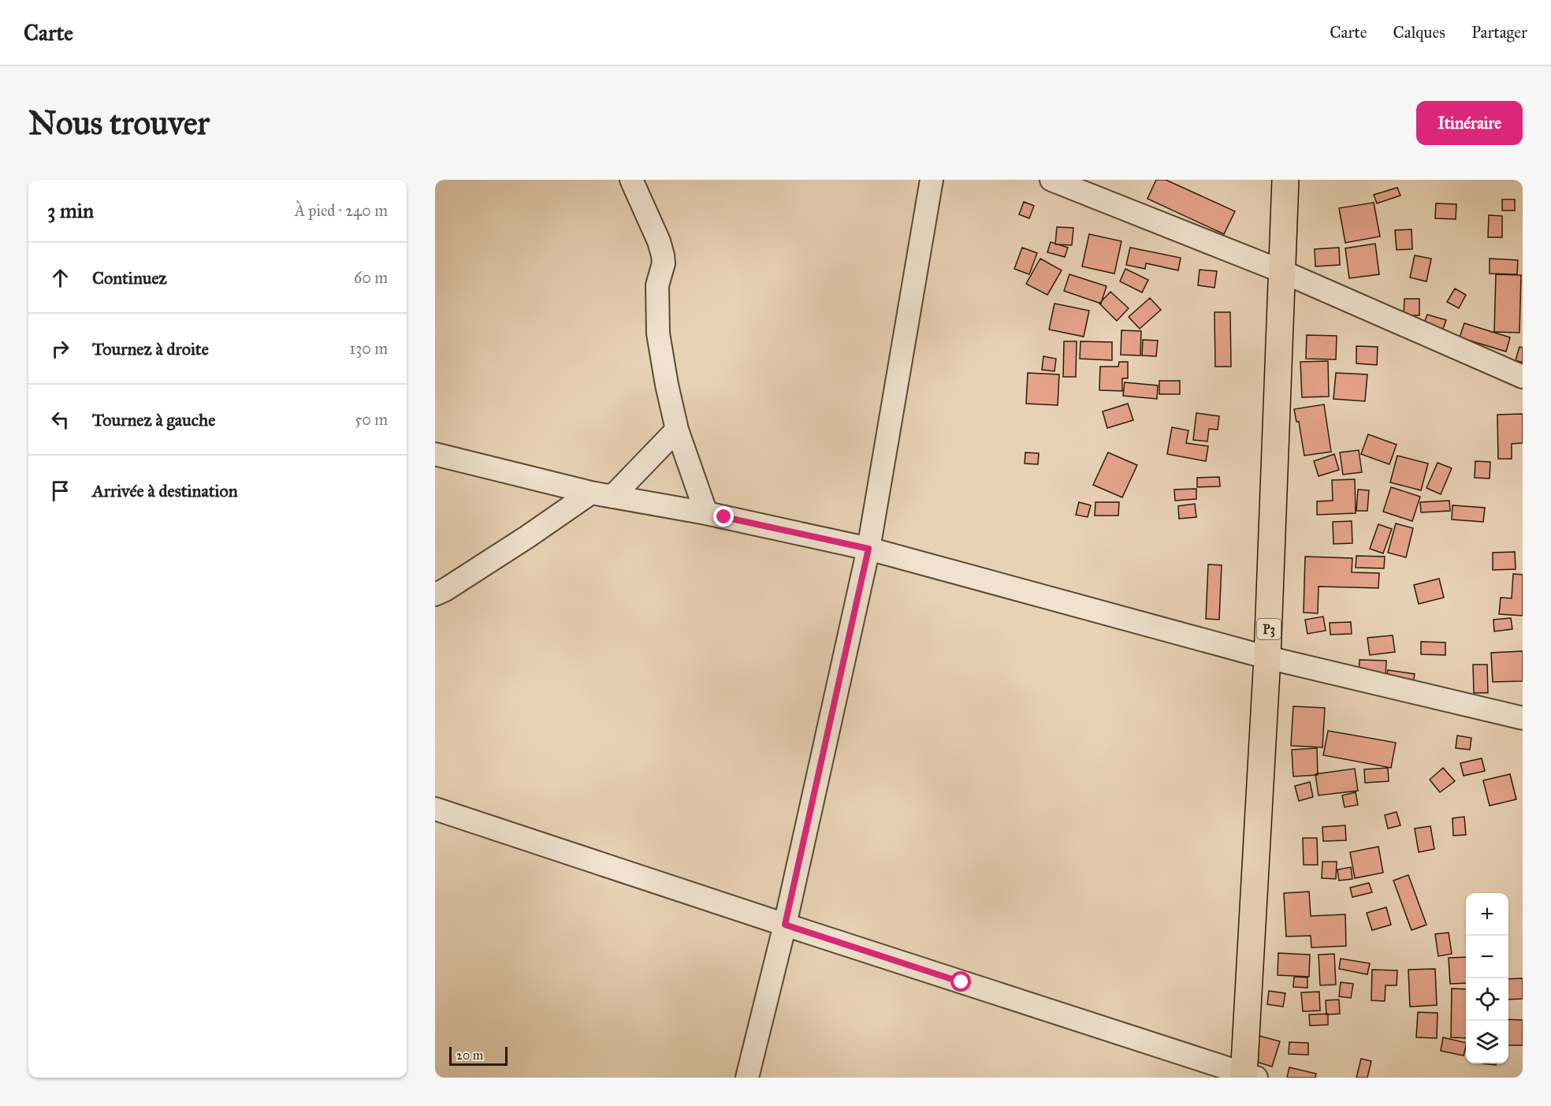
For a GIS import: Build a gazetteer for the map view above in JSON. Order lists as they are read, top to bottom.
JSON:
{
  "streets": {
    "main road": ["P3"]
  },
  "scale_bar": "20 m",
  "page": {
    "header": "Carte",
    "nav": ["Carte", "Calques", "Partager"],
    "buttons": "Itinéraire",
    "title": "Nous trouver",
    "heading": ["3 min", "À pied · 240 m"],
    "list": [
      ["Continuez", "60 m"],
      ["Tournez à droite", "130 m"],
      ["Tournez à gauche", "50 m"],
      "Arrivée à destination"
    ],
    "map_buttons": ["+", "−"],
    "scale": "20 m"
  }
}
